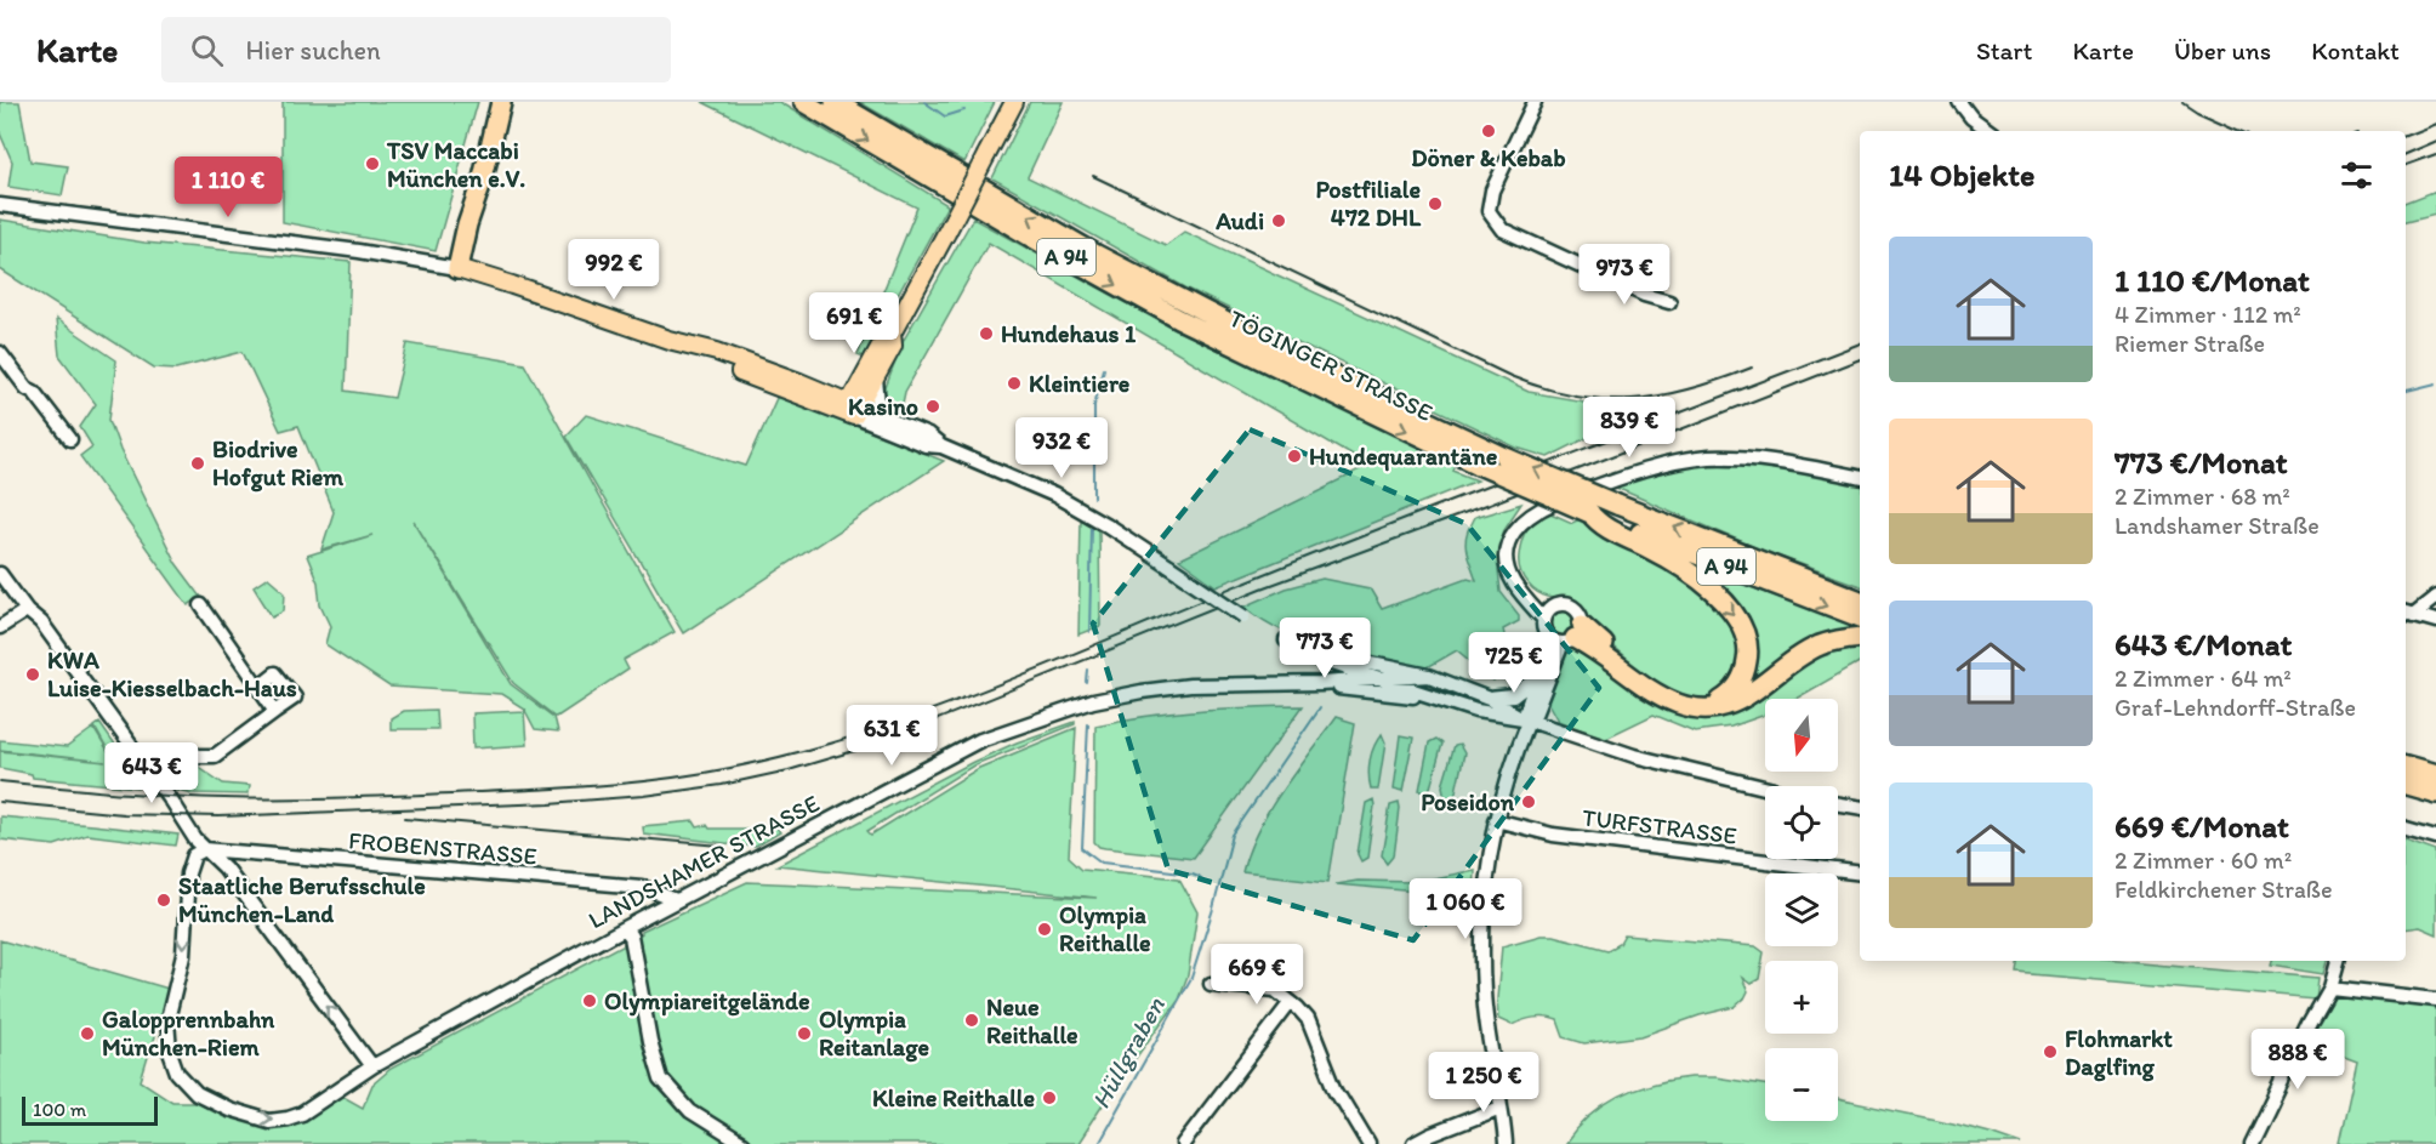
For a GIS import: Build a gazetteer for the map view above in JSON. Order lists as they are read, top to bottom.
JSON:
{
  "streets": {
    "highway": ["A 94", "TÖGINGER STRASSE"],
    "street": ["TURFSTRASSE", "FROBENSTRASSE", "LANDSHAMER STRASSE"]
  },
  "crossings": [
    ["FROBENSTRASSE", "LANDSHAMER STRASSE"]
  ],
  "water": ["Hüllgraben"],
  "places": [
    "Döner & Kebab",
    "TSV Maccabi München e.V.",
    "Postfiliale 472 DHL",
    "Audi",
    "Hundehaus 1",
    "Kleintiere",
    "Kasino",
    "Hundequarantäne",
    "Biodrive Hofgut Riem",
    "KWA Luise-Kiesselbach-Haus",
    "Poseidon",
    "Staatliche Berufsschule München-Land",
    "Olympia Reithalle",
    "Olympiareitgelände",
    "Neue Reithalle",
    "Galopprennbahn München-Riem",
    "Olympia Reitanlage",
    "Flohmarkt Daglfing",
    "Kleine Reithalle"
  ],
  "scale_bar": "100 m",
  "north": "bottom",
  "page": {
    "header": "Karte",
    "search": "Hier suchen",
    "nav": [
      "Start",
      "Karte",
      "Über uns",
      "Kontakt"
    ],
    "heading": "14 Objekte",
    "price": [
      "1 110 €",
      "992 €",
      "973 €",
      "691 €",
      "839 €",
      "932 €",
      "773 €",
      "725 €",
      "631 €",
      "643 €",
      "1 060 €",
      "669 €",
      "888 €",
      "1 250 €"
    ],
    "list": [
      {
        "name": "1 110 €/Monat",
        "note": "4 Zimmer · 112 m² · Riemer Straße"
      },
      {
        "name": "773 €/Monat",
        "note": "2 Zimmer · 68 m² · Landshamer Straße"
      },
      {
        "name": "643 €/Monat",
        "note": "2 Zimmer · 64 m² · Graf-Lehndorff-Straße"
      },
      {
        "name": "669 €/Monat",
        "note": "2 Zimmer · 60 m² · Feldkirchener Straße"
      }
    ],
    "map_buttons": ["+", "−"],
    "scale": "100 m"
  }
}
